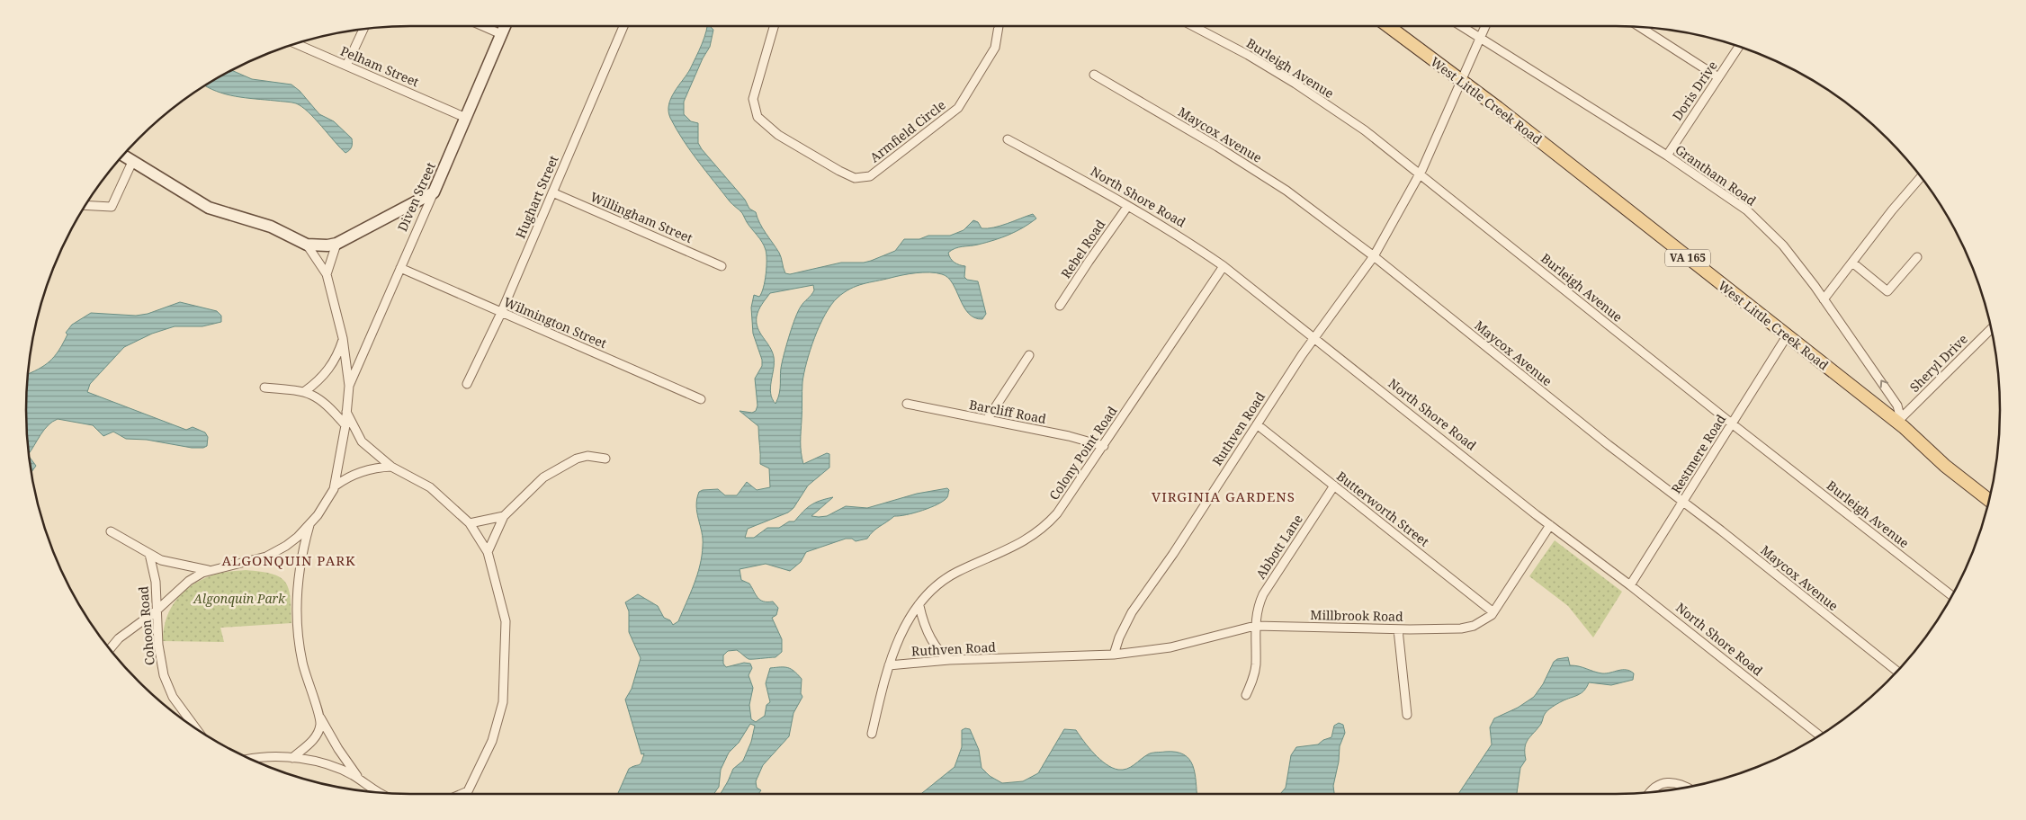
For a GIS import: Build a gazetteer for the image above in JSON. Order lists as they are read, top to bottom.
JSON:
{
  "streets": {
    "main road": ["West Little Creek Road", "VA 165"],
    "street": [
      "Pelham Street",
      "Burleigh Avenue",
      "Doris Drive",
      "Armfield Circle",
      "Maycox Avenue",
      "Grantham Road",
      "Diven Street",
      "Hughart Street",
      "North Shore Road",
      "Willingham Street",
      "Rebel Road",
      "Wilmington Street",
      "Sheryl Drive",
      "Barcliff Road",
      "Ruthven Road",
      "Colony Point Road",
      "Restmere Road",
      "Butterworth Street",
      "Abbott Lane",
      "Millbrook Road",
      "Cohoon Road"
    ]
  },
  "crossings": [
    ["Pelham Street", "Diven Street"],
    ["Burleigh Avenue", "Ruthven Road"],
    ["Burleigh Avenue", "Restmere Road"],
    ["Doris Drive", "Grantham Road"],
    ["West Little Creek Road", "Grantham Road"],
    ["West Little Creek Road", "Sheryl Drive"],
    ["West Little Creek Road", "Ruthven Road"],
    ["West Little Creek Road", "Restmere Road"],
    ["Maycox Avenue", "Ruthven Road"],
    ["Maycox Avenue", "Restmere Road"],
    ["Grantham Road", "Sheryl Drive"],
    ["Grantham Road", "Ruthven Road"],
    ["Diven Street", "Wilmington Street"],
    ["Hughart Street", "Willingham Street"],
    ["Hughart Street", "Wilmington Street"],
    ["North Shore Road", "Rebel Road"],
    ["North Shore Road", "Ruthven Road"],
    ["North Shore Road", "Colony Point Road"],
    ["North Shore Road", "Restmere Road"],
    ["North Shore Road", "Millbrook Road"],
    ["Barcliff Road", "Colony Point Road"],
    ["Ruthven Road", "Colony Point Road"],
    ["Ruthven Road", "Butterworth Street"],
    ["Ruthven Road", "Millbrook Road"],
    ["Butterworth Street", "Abbott Lane"],
    ["Butterworth Street", "Millbrook Road"],
    ["Abbott Lane", "Millbrook Road"]
  ],
  "districts": ["VIRGINIA GARDENS", "ALGONQUIN PARK"],
  "parks": ["Algonquin Park"]
}
